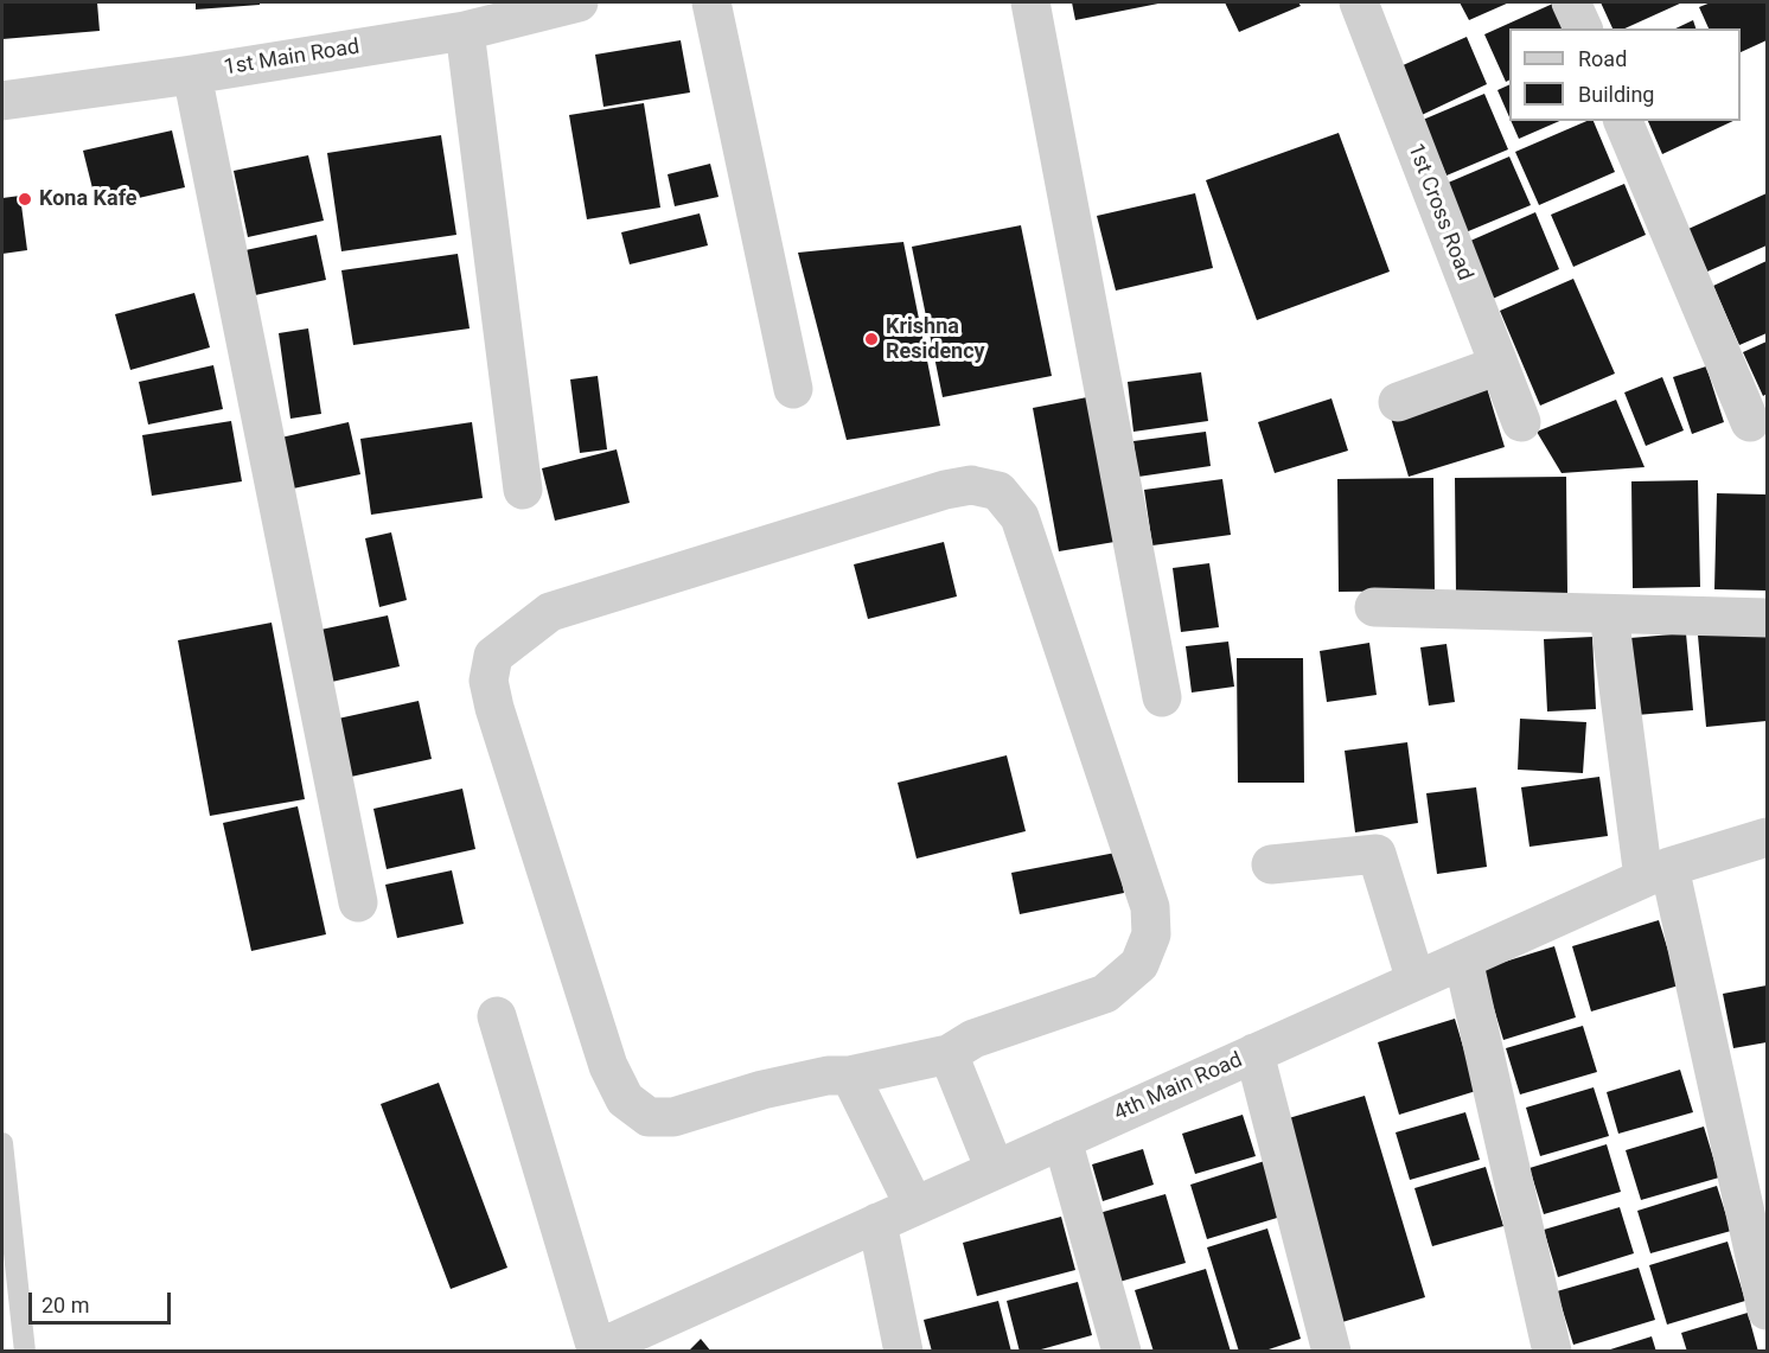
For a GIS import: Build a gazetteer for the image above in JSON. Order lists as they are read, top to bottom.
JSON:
{
  "streets": {
    "street": ["1st Main Road", "1st Cross Road", "4th Main Road"]
  },
  "places": ["Kona Kafe", "Krishna Residency"],
  "legend": ["Road", "Building"],
  "scale_bar": "20 m"
}
